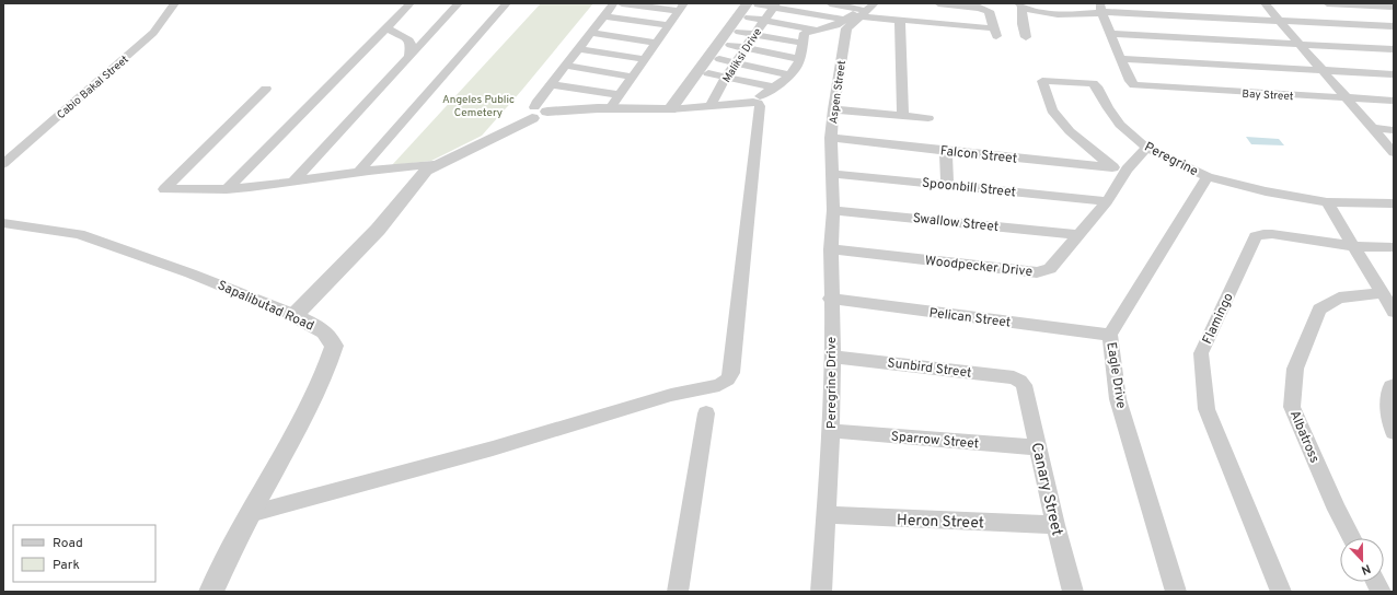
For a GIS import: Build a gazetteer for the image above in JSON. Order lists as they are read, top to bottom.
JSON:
{
  "streets": {
    "street": [
      "Maliksi Drive",
      "Cabio Bakal Street",
      "Aspen Street",
      "Bay Street",
      "Falcon Street",
      "Peregrine",
      "Spoonbill Street",
      "Swallow Street",
      "Woodpecker Drive",
      "Sapalibutad Road",
      "Pelican Street",
      "Flamingo",
      "Sunbird Street",
      "Eagle Drive",
      "Peregrine Drive",
      "Albatross",
      "Sparrow Street",
      "Canary Street",
      "Heron Street"
    ]
  },
  "crossings": [
    ["Aspen Street", "Falcon Street"],
    ["Aspen Street", "Spoonbill Street"],
    ["Aspen Street", "Peregrine Drive"],
    ["Falcon Street", "Peregrine"],
    ["Falcon Street", "Woodpecker Drive"],
    ["Peregrine", "Woodpecker Drive"],
    ["Peregrine", "Eagle Drive"],
    ["Spoonbill Street", "Woodpecker Drive"],
    ["Spoonbill Street", "Peregrine Drive"],
    ["Swallow Street", "Woodpecker Drive"],
    ["Swallow Street", "Peregrine Drive"],
    ["Woodpecker Drive", "Peregrine Drive"],
    ["Pelican Street", "Eagle Drive"],
    ["Pelican Street", "Peregrine Drive"],
    ["Sunbird Street", "Peregrine Drive"],
    ["Sunbird Street", "Canary Street"],
    ["Peregrine Drive", "Sparrow Street"],
    ["Peregrine Drive", "Heron Street"],
    ["Sparrow Street", "Canary Street"],
    ["Canary Street", "Heron Street"]
  ],
  "parks": ["Angeles Public Cemetery"],
  "legend": ["Road", "Park"],
  "north": "bottom"
}
